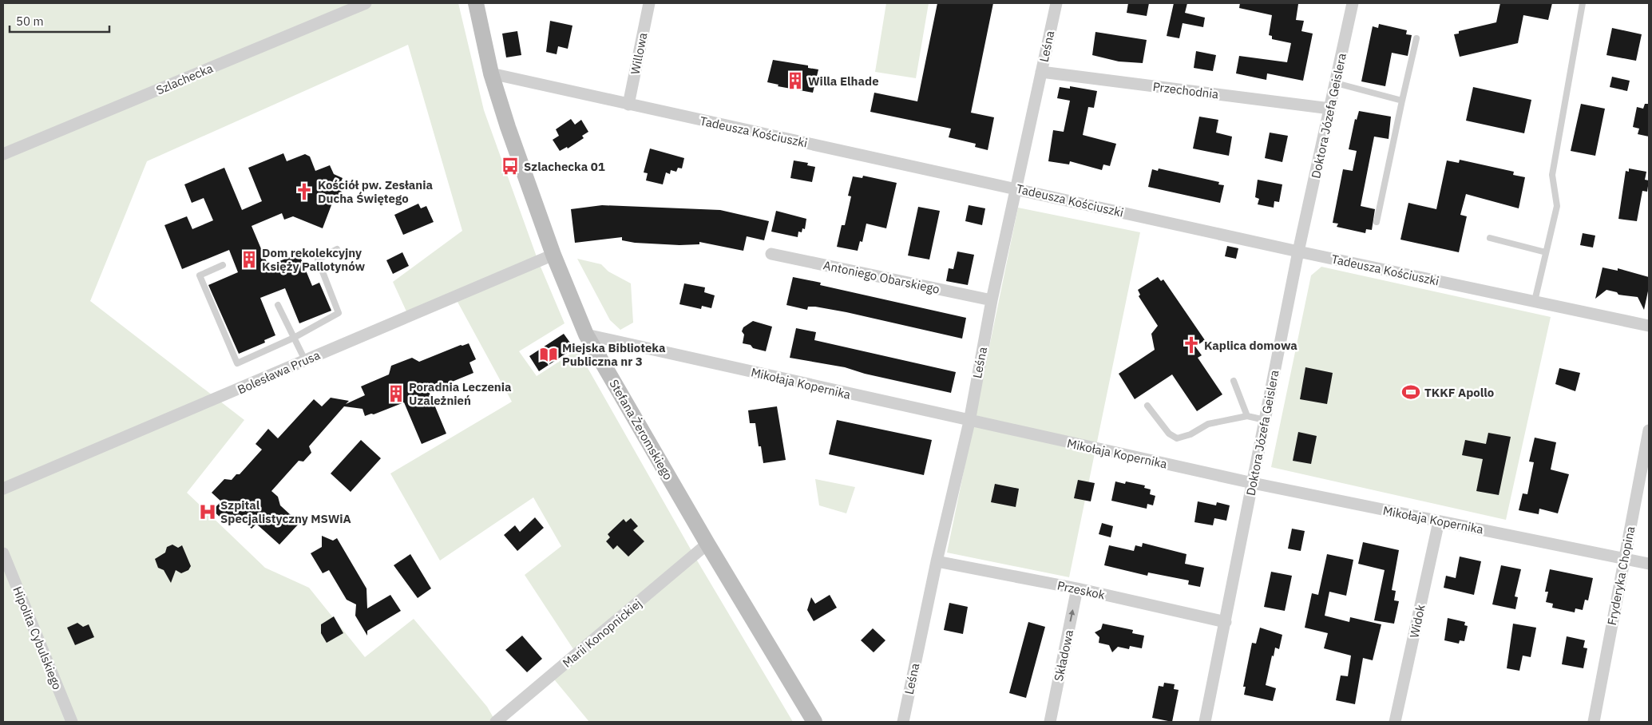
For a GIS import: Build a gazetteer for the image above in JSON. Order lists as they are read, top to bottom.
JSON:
{
  "streets": {
    "main road": ["Stefana Żeromskiego"],
    "street": [
      "Leśna",
      "Willowa",
      "Szlachecka",
      "Przechodnia",
      "Doktora Józefa Geislera",
      "Tadeusza Kościuszki",
      "Antoniego Obarskiego",
      "Bolesława Prusa",
      "Mikołaja Kopernika",
      "Fryderyka Chopina",
      "Przeskok",
      "Widok",
      "Marii Konopnickiej",
      "Hipolita Cybulskiego",
      "Składowa"
    ]
  },
  "crossings": [
    ["Leśna", "Przechodnia"],
    ["Leśna", "Tadeusza Kościuszki"],
    ["Leśna", "Antoniego Obarskiego"],
    ["Leśna", "Mikołaja Kopernika"],
    ["Leśna", "Przeskok"],
    ["Willowa", "Tadeusza Kościuszki"],
    ["Przechodnia", "Doktora Józefa Geislera"],
    ["Doktora Józefa Geislera", "Tadeusza Kościuszki"],
    ["Doktora Józefa Geislera", "Mikołaja Kopernika"],
    ["Doktora Józefa Geislera", "Przeskok"],
    ["Tadeusza Kościuszki", "Stefana Żeromskiego"],
    ["Bolesława Prusa", "Stefana Żeromskiego"],
    ["Mikołaja Kopernika", "Stefana Żeromskiego"],
    ["Mikołaja Kopernika", "Fryderyka Chopina"],
    ["Mikołaja Kopernika", "Widok"],
    ["Stefana Żeromskiego", "Marii Konopnickiej"],
    ["Przeskok", "Składowa"]
  ],
  "one_way": ["Składowa"],
  "places": {
    "building": ["Willa Elhade", "Dom rekolekcyjny Księży Pallotynów", "Poradnia Leczenia Uzależnień"],
    "bus stop": ["Szlachecka 01"],
    "church": ["Kościół pw. Zesłania Ducha Świętego", "Kaplica domowa"],
    "library": ["Miejska Biblioteka Publiczna nr 3"],
    "sports": ["TKKF Apollo"],
    "hospital": ["Szpital Specjalistyczny MSWiA"]
  },
  "scale_bar": "50 m"
}
